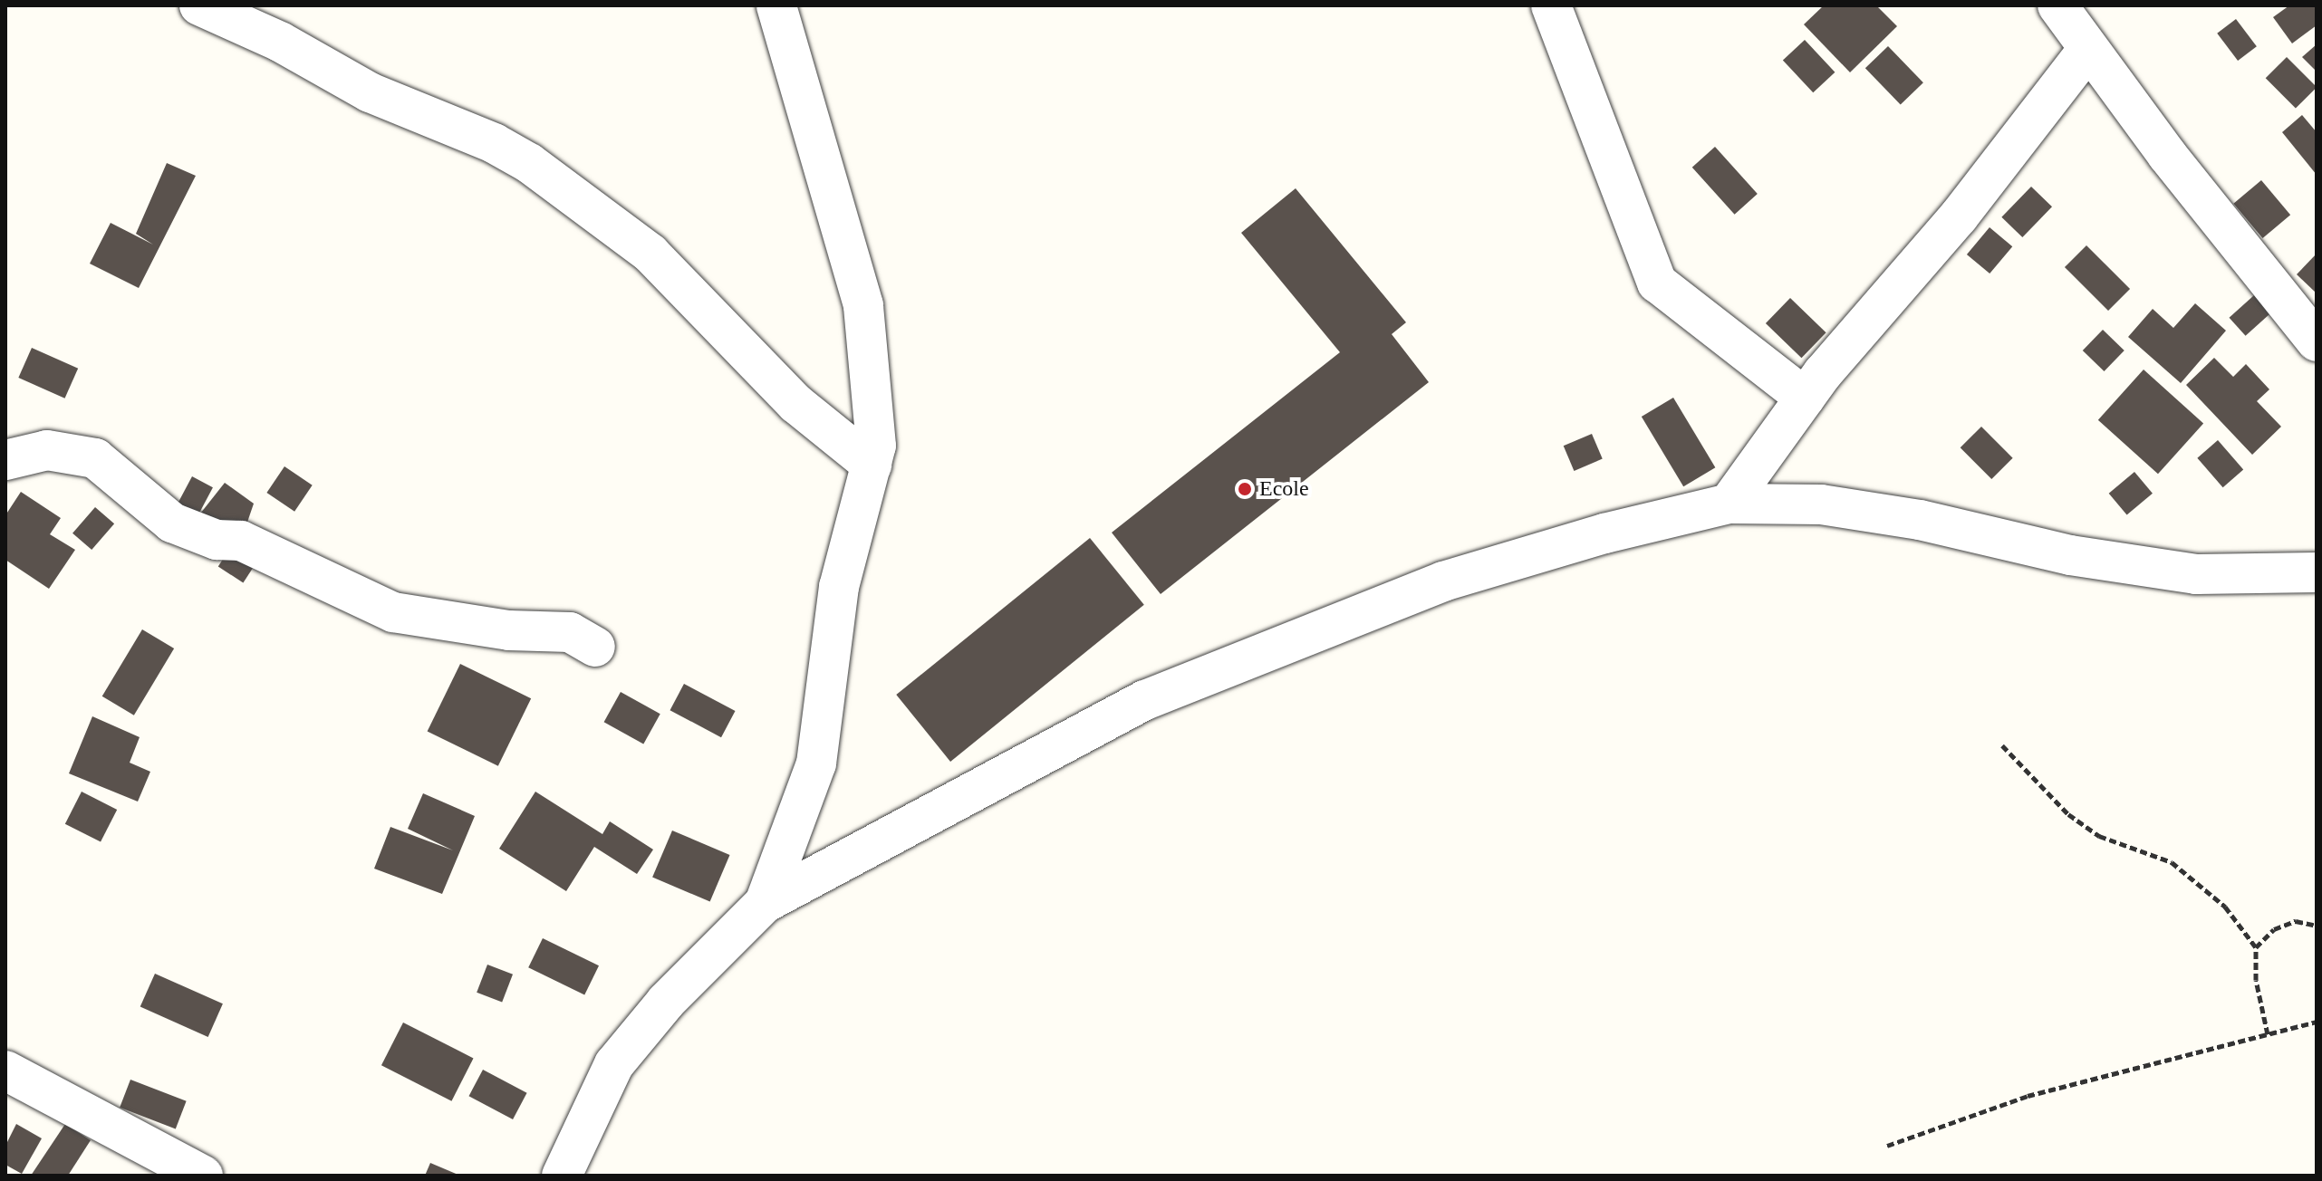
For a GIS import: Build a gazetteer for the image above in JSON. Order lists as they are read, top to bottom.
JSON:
{
  "places": ["Ecole"]
}
